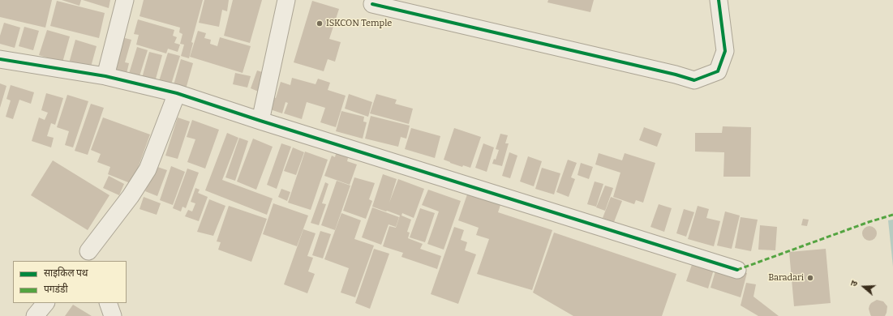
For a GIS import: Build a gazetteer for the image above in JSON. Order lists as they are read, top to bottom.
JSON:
{
  "places": ["ISKCON Temple", "Baradari"],
  "legend": ["साइकिल पथ", "पगडंडी"],
  "north": "left"
}
